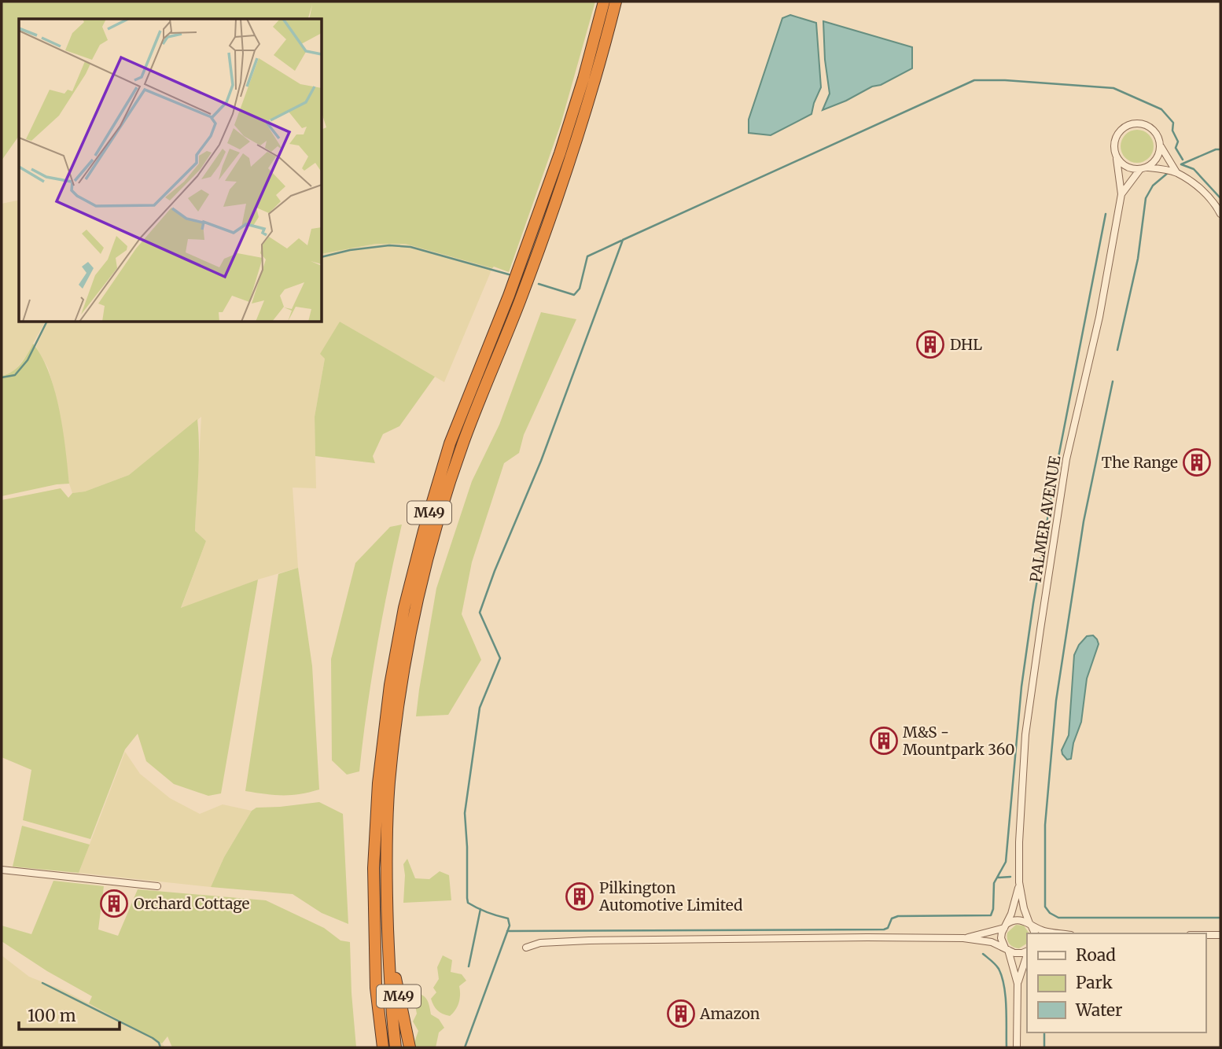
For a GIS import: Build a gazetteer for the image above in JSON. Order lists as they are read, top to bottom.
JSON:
{
  "streets": {
    "highway": ["M49"],
    "street": ["PALMER AVENUE"]
  },
  "places": {
    "building": [
      "DHL",
      "The Range",
      "M&S - Mountpark 360",
      "Pilkington Automotive Limited",
      "Orchard Cottage",
      "Amazon"
    ]
  },
  "legend": ["Road", "Park", "Water"],
  "scale_bar": "100 m"
}
